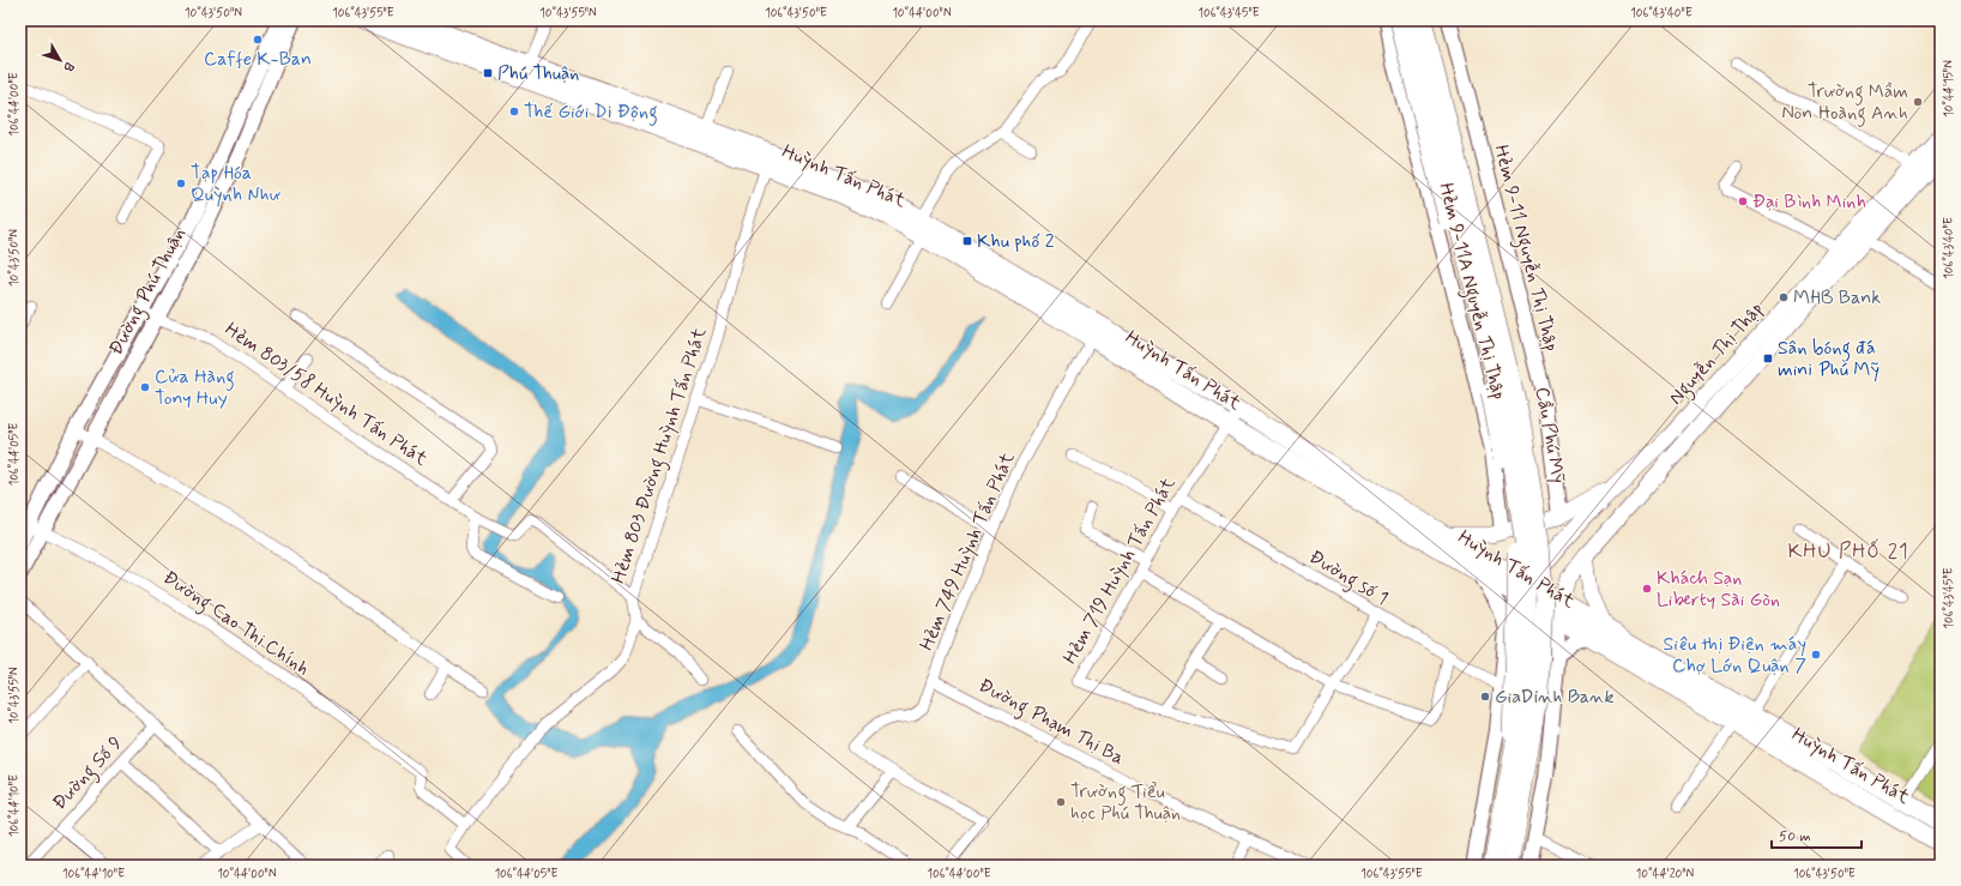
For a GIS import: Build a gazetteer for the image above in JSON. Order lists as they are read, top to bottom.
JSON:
{
  "streets": {
    "main road": ["Huỳnh Tấn Phát", "Nguyễn Thị Thập", "Cầu Phú Mỹ"],
    "street": [
      "Hẻm 9-11 Nguyễn Thị Thập",
      "Đường Phú Thuận",
      "Hẻm 9-11A Nguyễn Thị Thập",
      "Hẻm 803/58 Huỳnh Tấn Phát",
      "Hẻm 803 Đường Huỳnh Tấn Phát",
      "Hẻm 749 Huỳnh Tấn Phát",
      "Hẻm 719 Huỳnh Tấn Phát",
      "Đường số 1",
      "Đường Cao Thị Chính",
      "Đường Phạm Thị Ba",
      "Đường Số 9"
    ]
  },
  "crossings": [
    ["Huỳnh Tấn Phát", "Nguyễn Thị Thập"],
    ["Huỳnh Tấn Phát", "Hẻm 803 Đường Huỳnh Tấn Phát"],
    ["Huỳnh Tấn Phát", "Hẻm 749 Huỳnh Tấn Phát"],
    ["Huỳnh Tấn Phát", "Hẻm 719 Huỳnh Tấn Phát"],
    ["Đường Phú Thuận", "Hẻm 803/58 Huỳnh Tấn Phát"],
    ["Đường Phú Thuận", "Đường Cao Thị Chính"],
    ["Hẻm 803/58 Huỳnh Tấn Phát", "Hẻm 803 Đường Huỳnh Tấn Phát"],
    ["Hẻm 803 Đường Huỳnh Tấn Phát", "Đường Cao Thị Chính"],
    ["Hẻm 749 Huỳnh Tấn Phát", "Đường Phạm Thị Ba"],
    ["Hẻm 719 Huỳnh Tấn Phát", "Đường số 1"]
  ],
  "districts": ["KHU PHỐ 21"],
  "places": {
    "other": [
      "Caffe K-Ban",
      "Trường Mầm Non Hoàng Anh",
      "Thế Giới Di Động",
      "Tạp Hóa Quỳnh Như",
      "Đại Bình Minh",
      "MHB Bank",
      "Cửa Hàng Tony Huy",
      "Khách Sạn Liberty Sài Gòn",
      "Siêu thị Điện máy Chợ Lớn Quận 7",
      "GiaDinh Bank",
      "Trường Tiểu học Phú Thuận"
    ],
    "transit": ["Phú Thuận", "Khu phố 2", "Sân bóng đá mini Phú Mỹ"]
  },
  "scale_bar": "50 m",
  "north": "bottom right",
  "coordinates": [
    "10°43'50\"N",
    "106°43'55\"E",
    "10°43'55\"N",
    "106°43'50\"E",
    "10°44'00\"N",
    "106°43'45\"E",
    "106°43'40\"E",
    "10°44'15\"N",
    "106°44'00\"E",
    "106°44'05\"E",
    "106°44'10\"E",
    "10°44'20\"N"
  ]
}
